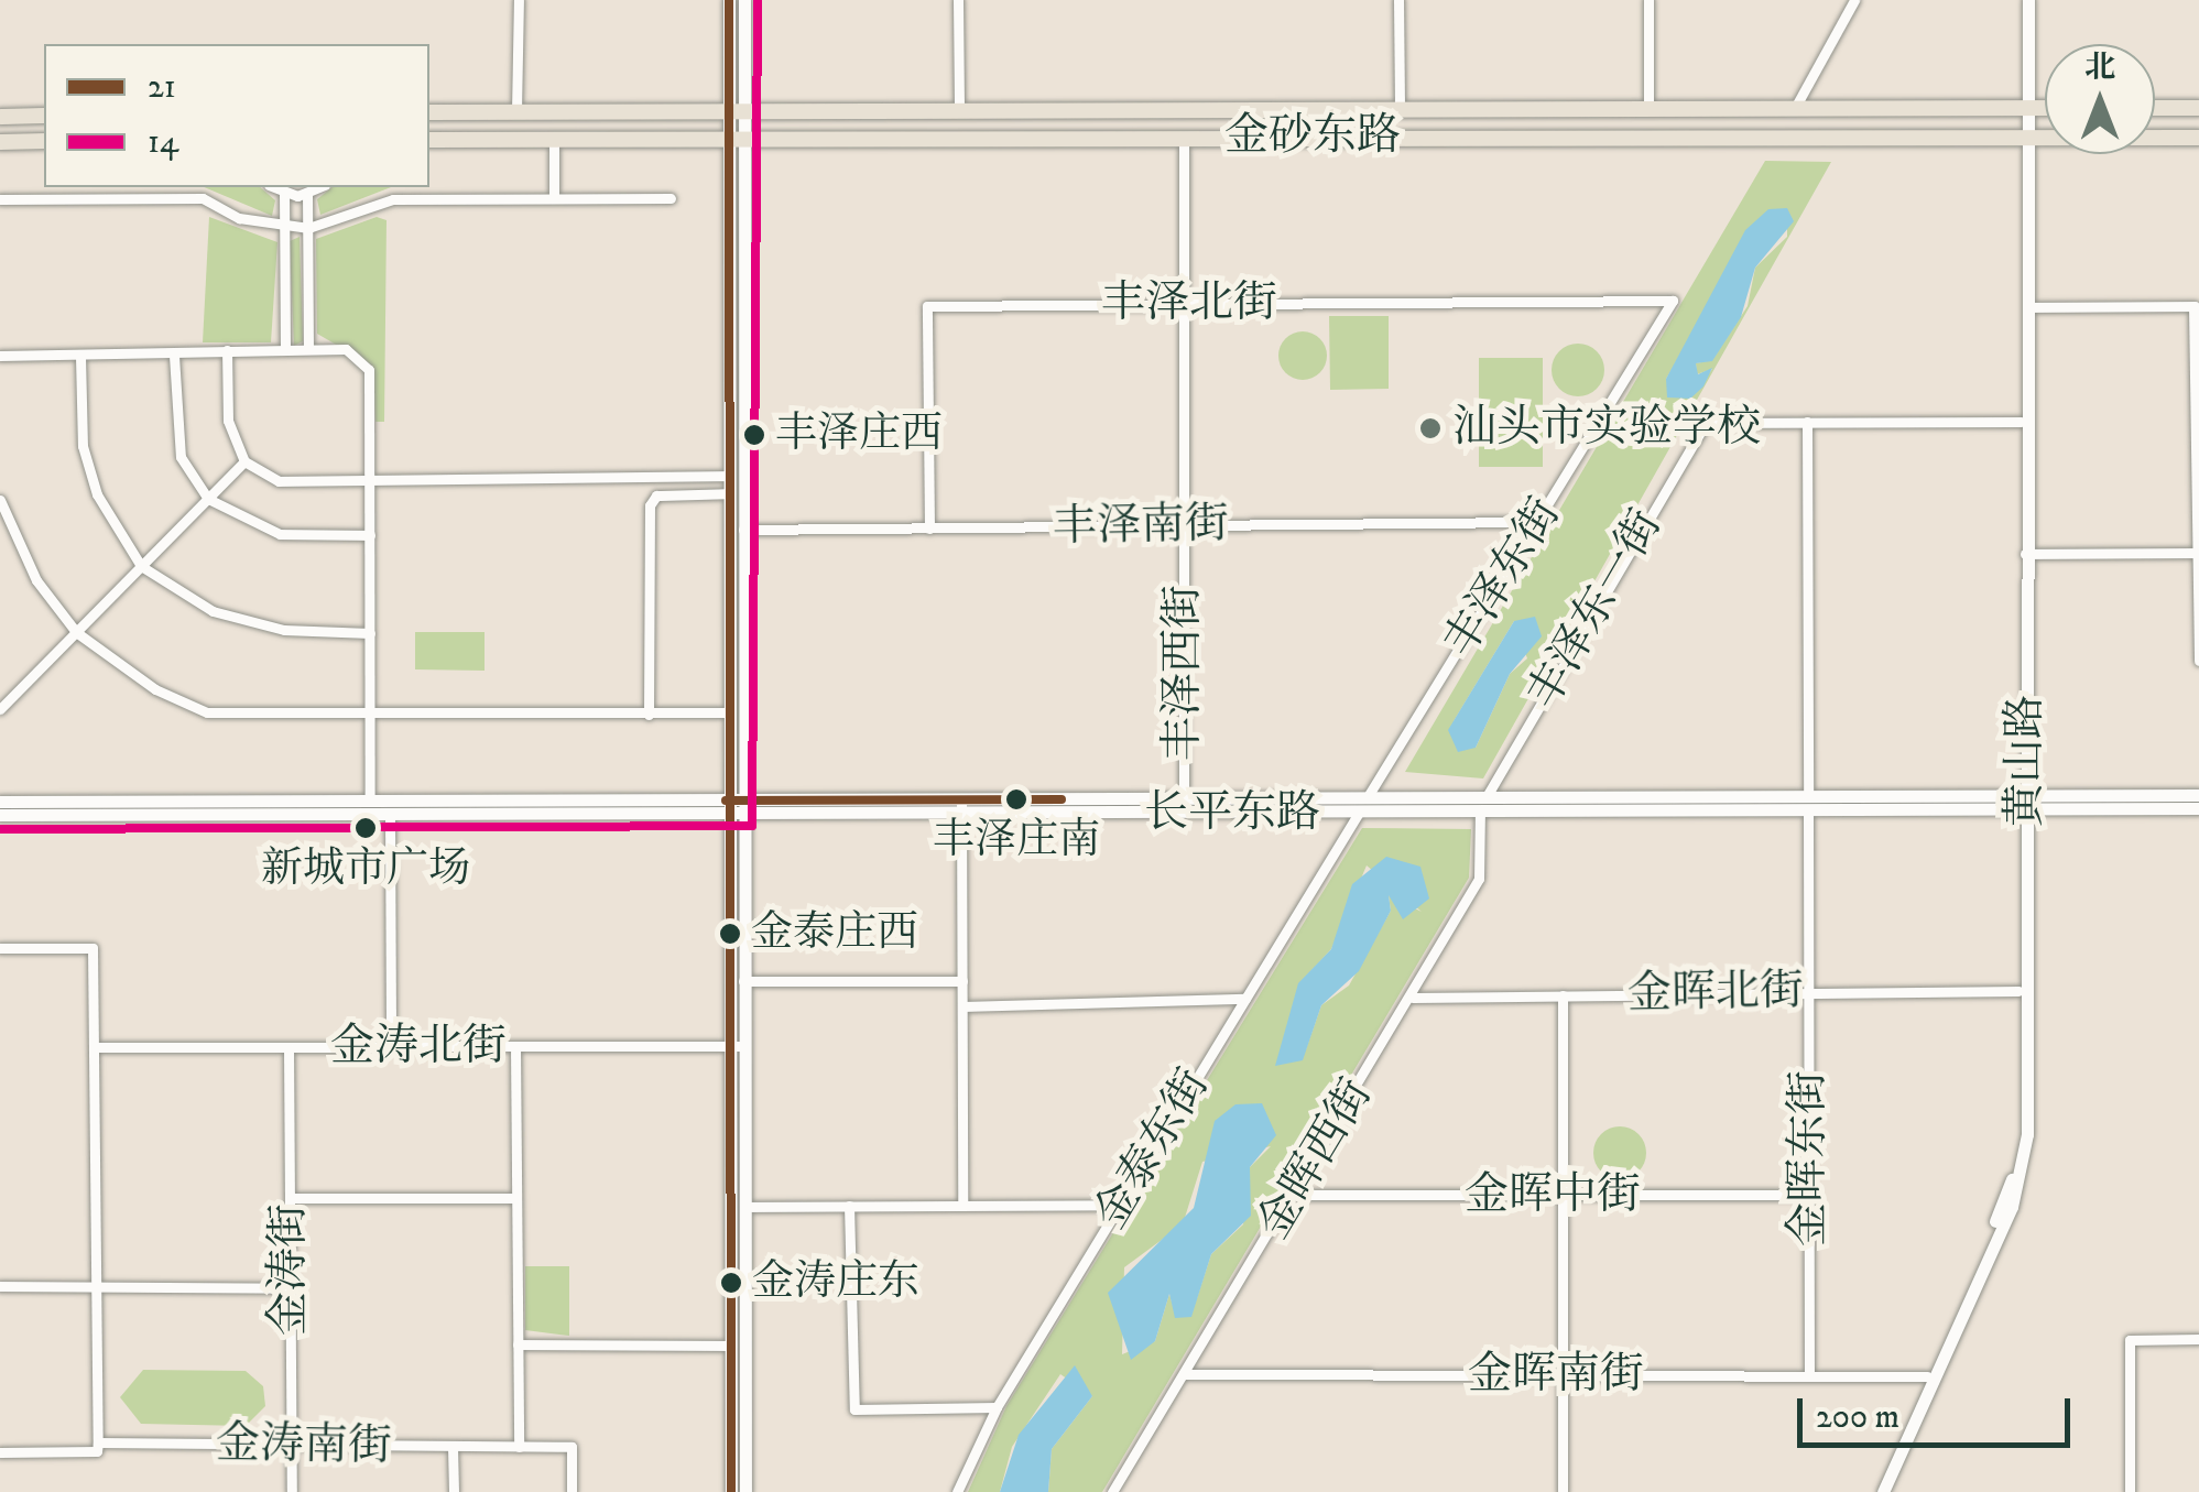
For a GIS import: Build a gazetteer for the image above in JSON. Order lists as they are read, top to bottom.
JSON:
{
  "streets": {
    "main road": ["金砂东路"],
    "street": [
      "丰泽北街",
      "丰泽南街",
      "丰泽东街",
      "丰泽东一街",
      "丰泽西街",
      "黄山路",
      "长平东路",
      "金晖北街",
      "金涛北街",
      "金泰东街",
      "金晖东街",
      "金晖西街",
      "金晖中街",
      "金涛街",
      "金晖南街",
      "金涛南街"
    ]
  },
  "crossings": [
    ["金砂东路", "丰泽西街"],
    ["金砂东路", "黄山路"],
    ["丰泽北街", "丰泽南街"],
    ["丰泽北街", "丰泽东街"],
    ["丰泽北街", "丰泽西街"],
    ["丰泽南街", "丰泽东街"],
    ["丰泽南街", "丰泽西街"],
    ["丰泽东街", "长平东路"],
    ["丰泽东一街", "长平东路"],
    ["丰泽东一街", "金晖东街"],
    ["丰泽西街", "长平东路"],
    ["黄山路", "长平东路"],
    ["黄山路", "金晖北街"],
    ["黄山路", "金晖南街"],
    ["长平东路", "金泰东街"],
    ["长平东路", "金晖东街"],
    ["长平东路", "金晖西街"],
    ["金晖北街", "金晖东街"],
    ["金晖北街", "金晖西街"],
    ["金涛北街", "金涛街"],
    ["金晖东街", "金晖中街"],
    ["金晖东街", "金晖南街"],
    ["金晖西街", "金晖中街"],
    ["金晖西街", "金晖南街"],
    ["金涛街", "金涛南街"]
  ],
  "places": [
    "汕头市实验学校",
    "丰泽庄西",
    "丰泽庄南",
    "新城市广场",
    "金泰庄西",
    "金涛庄东"
  ],
  "lines": ["transit line 21", "transit line 14"],
  "legend": ["21", "14"],
  "scale_bar": "200 m",
  "north": "top"
}
